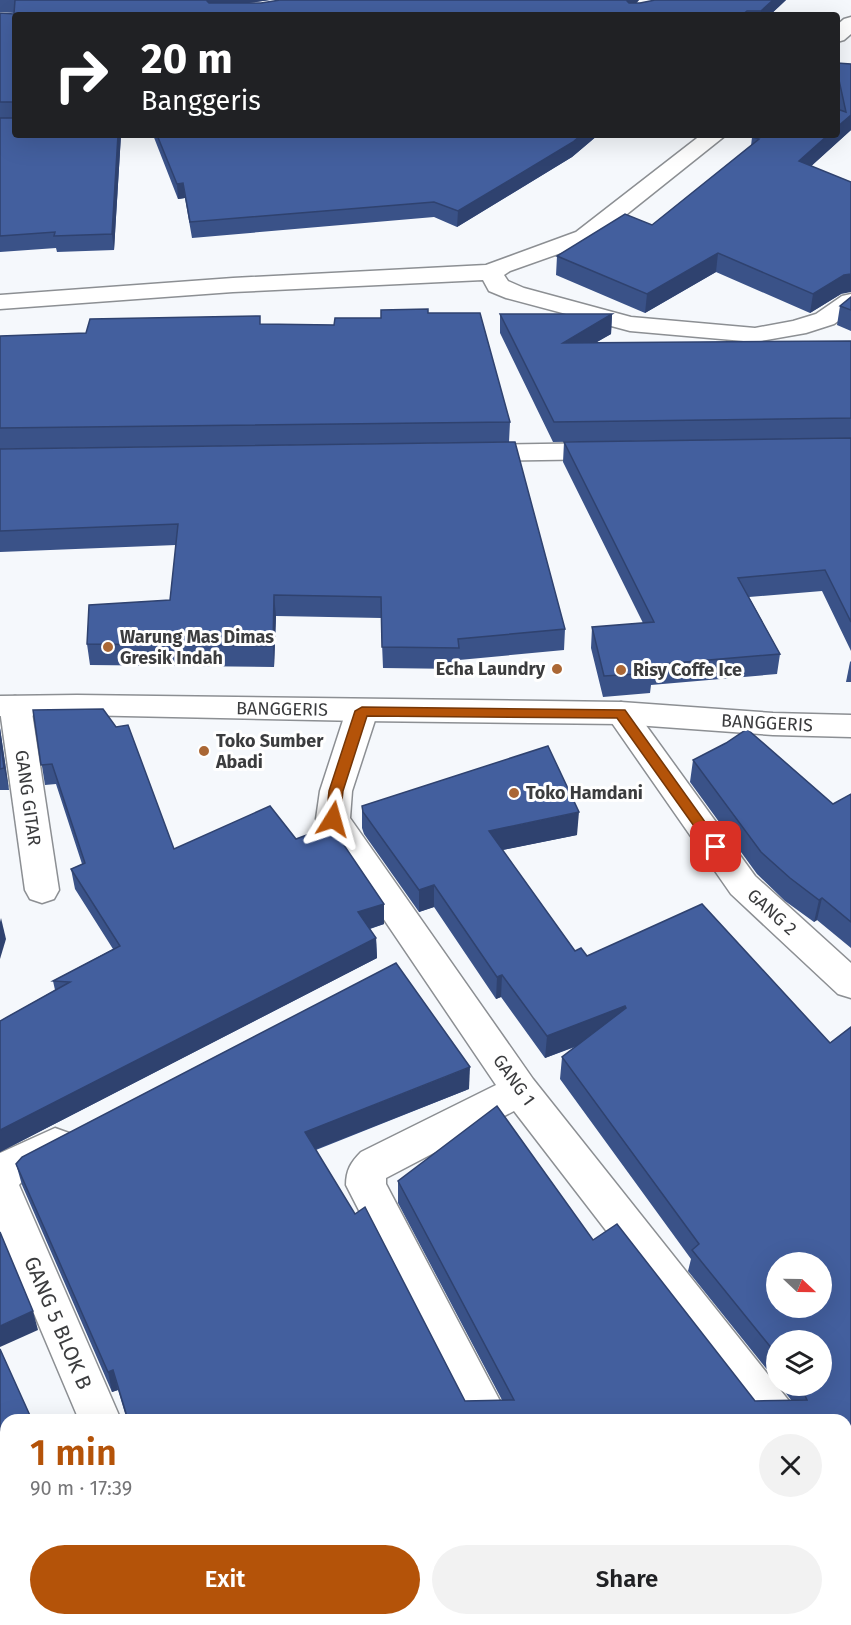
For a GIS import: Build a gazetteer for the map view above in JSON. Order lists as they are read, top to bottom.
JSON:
{
  "streets": {
    "street": [
      "BANGGERIS",
      "GANG GITAR",
      "GANG 2",
      "GANG 1",
      "GANG 5 BLOK B"
    ]
  },
  "crossings": [
    ["BANGGERIS", "GANG GITAR"],
    ["BANGGERIS", "GANG 2"],
    ["BANGGERIS", "GANG 1"]
  ],
  "places": [
    "Warung Mas Dimas Gresik Indah",
    "Echa Laundry",
    "Risy Coffe Ice",
    "Toko Sumber Abadi",
    "Toko Hamdani"
  ],
  "north": "right",
  "page": {
    "turn": ["20 m", "Banggeris"],
    "heading": ["1 min", "90 m · 17:39"],
    "buttons": ["Exit", "Share"]
  }
}
